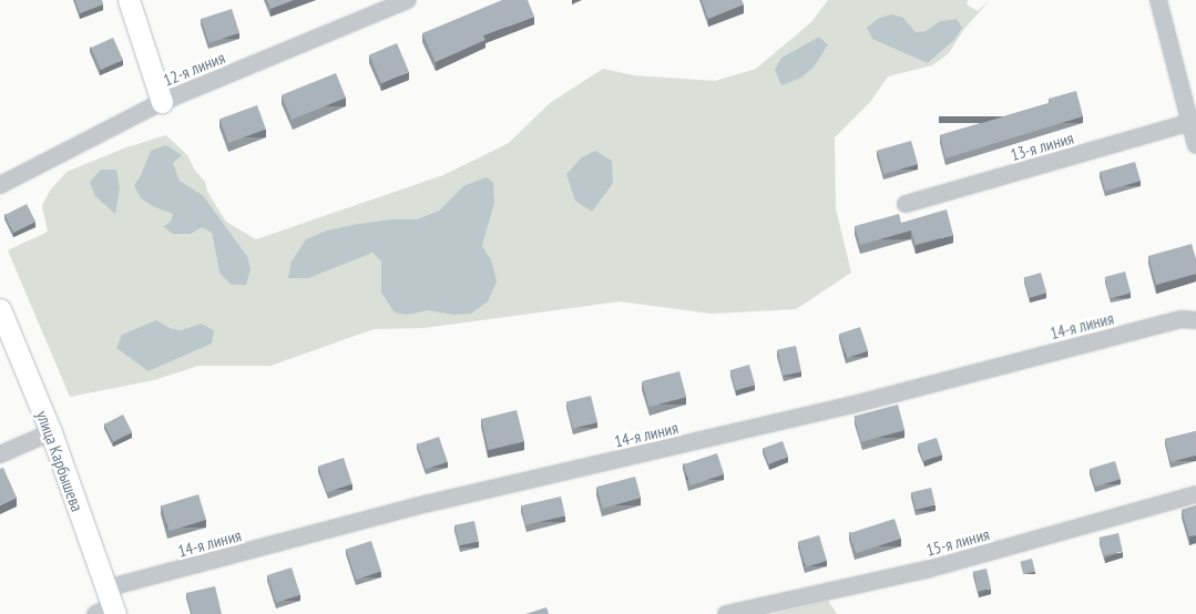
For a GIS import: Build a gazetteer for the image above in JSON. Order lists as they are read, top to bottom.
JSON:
{
  "streets": {
    "main road": ["улица Карбышева"],
    "street": [
      "12-я линия",
      "13-я линия",
      "14-я линия",
      "15-я линия"
    ]
  },
  "crossings": [
    ["14-я линия", "улица Карбышева"]
  ]
}
